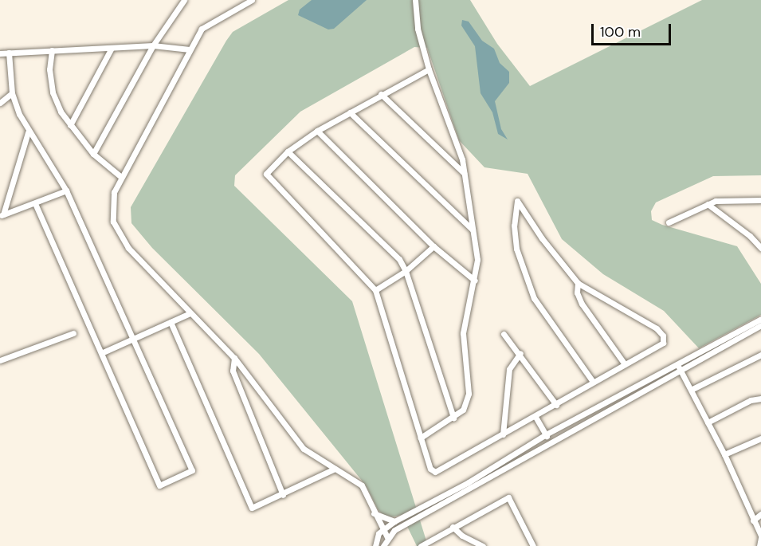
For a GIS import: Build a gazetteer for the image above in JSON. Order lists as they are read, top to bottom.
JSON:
{
  "scale_bar": "100 m"
}
